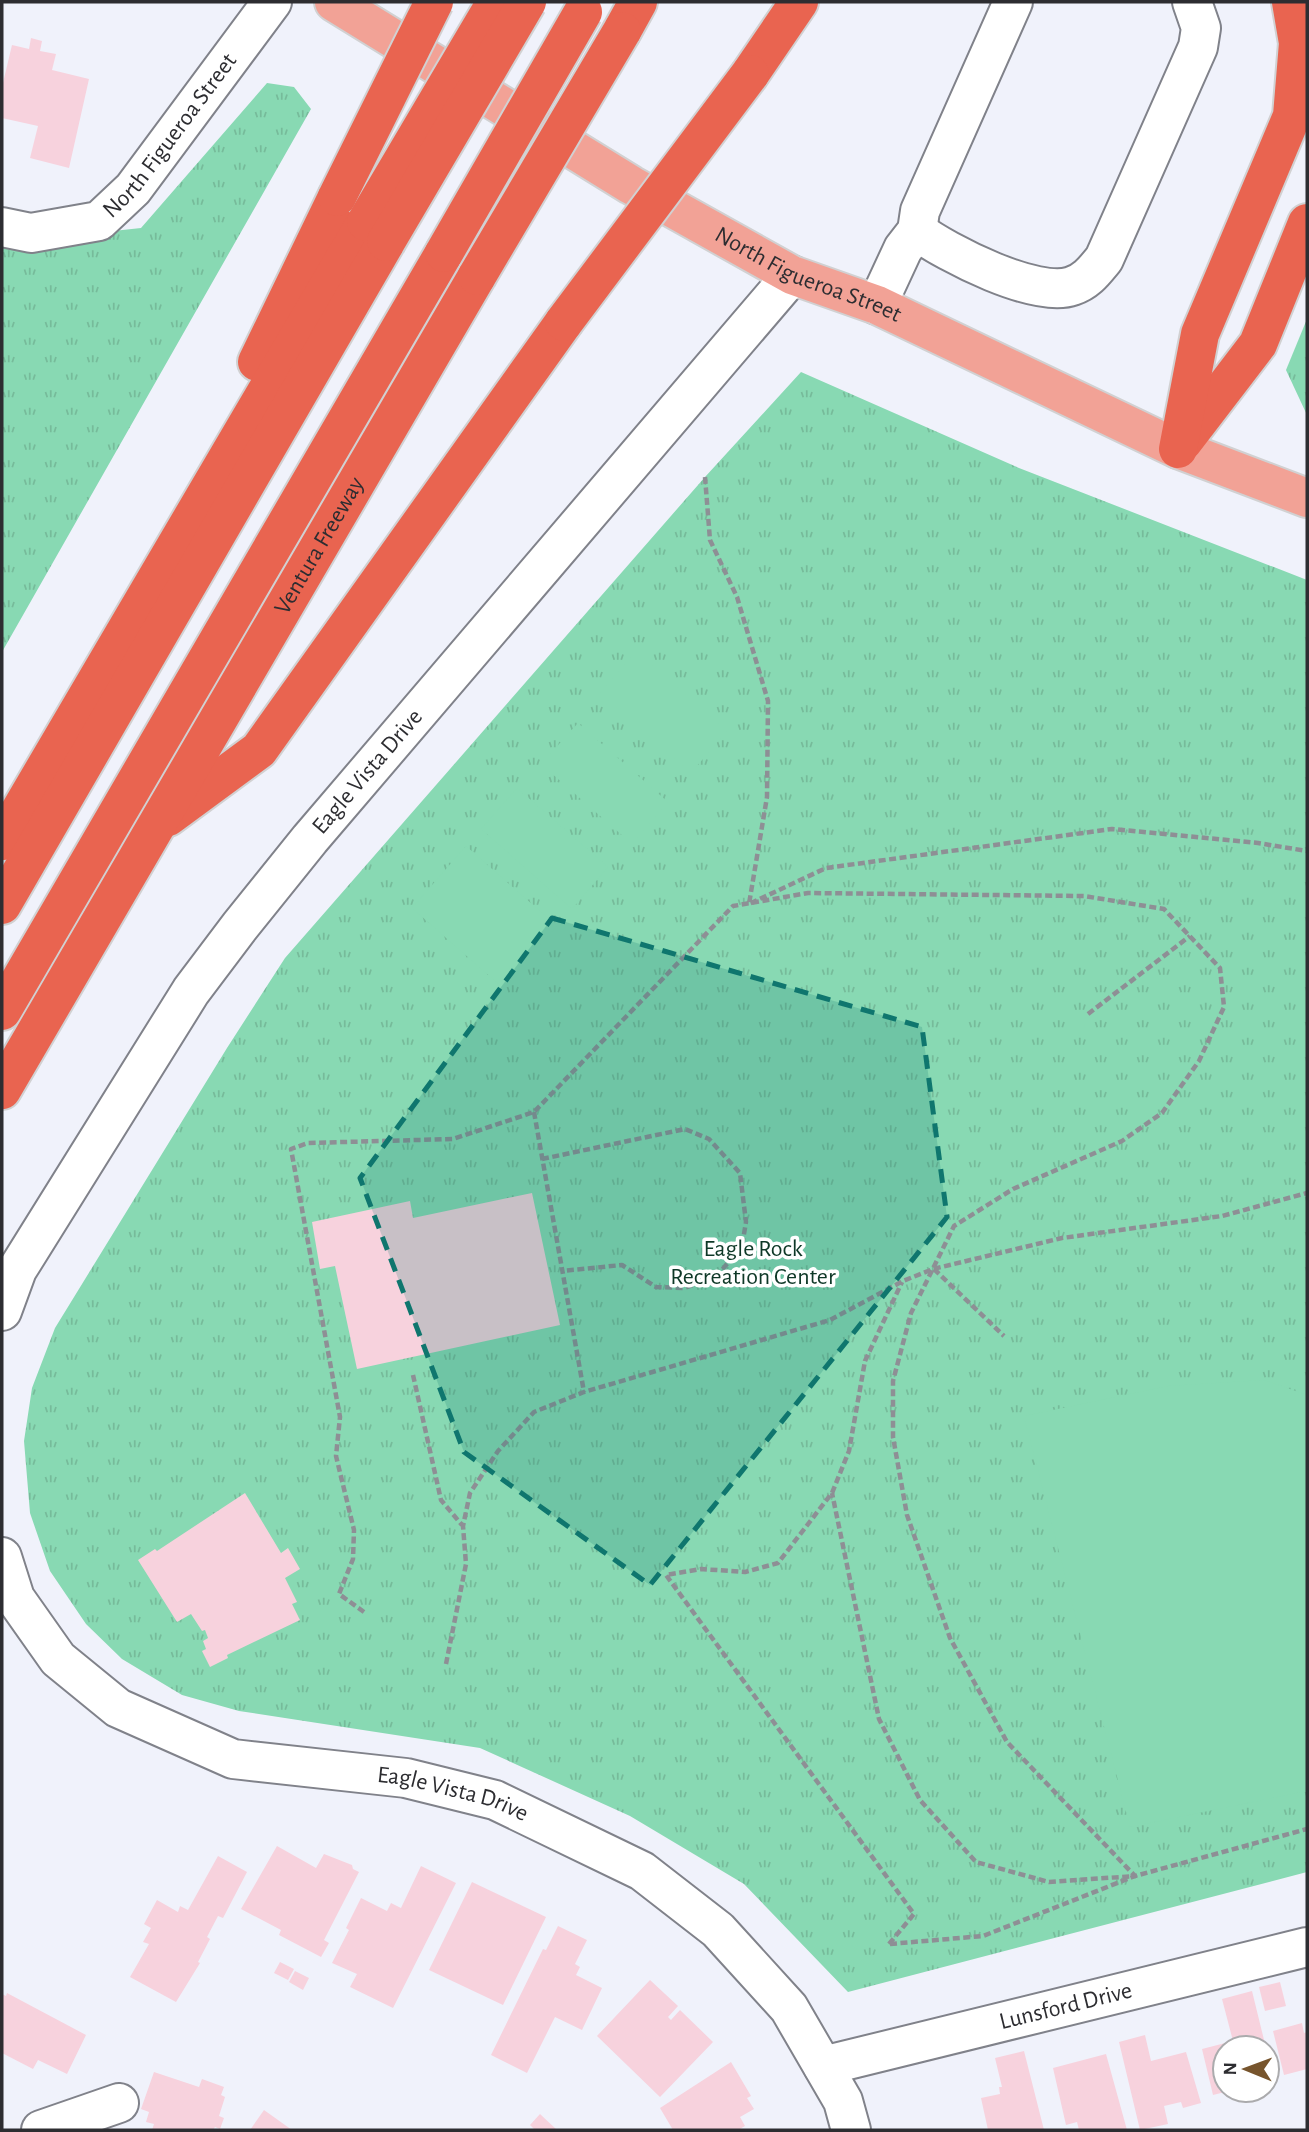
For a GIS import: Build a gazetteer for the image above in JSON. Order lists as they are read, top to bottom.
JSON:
{
  "streets": {
    "highway": ["Ventura Freeway"],
    "main road": ["North Figueroa Street"],
    "street": ["Eagle Vista Drive", "Lunsford Drive"]
  },
  "crossings": [
    ["North Figueroa Street", "Eagle Vista Drive"],
    ["Eagle Vista Drive", "Lunsford Drive"]
  ],
  "parks": ["Eagle Rock Recreation Center"],
  "north": "left"
}
